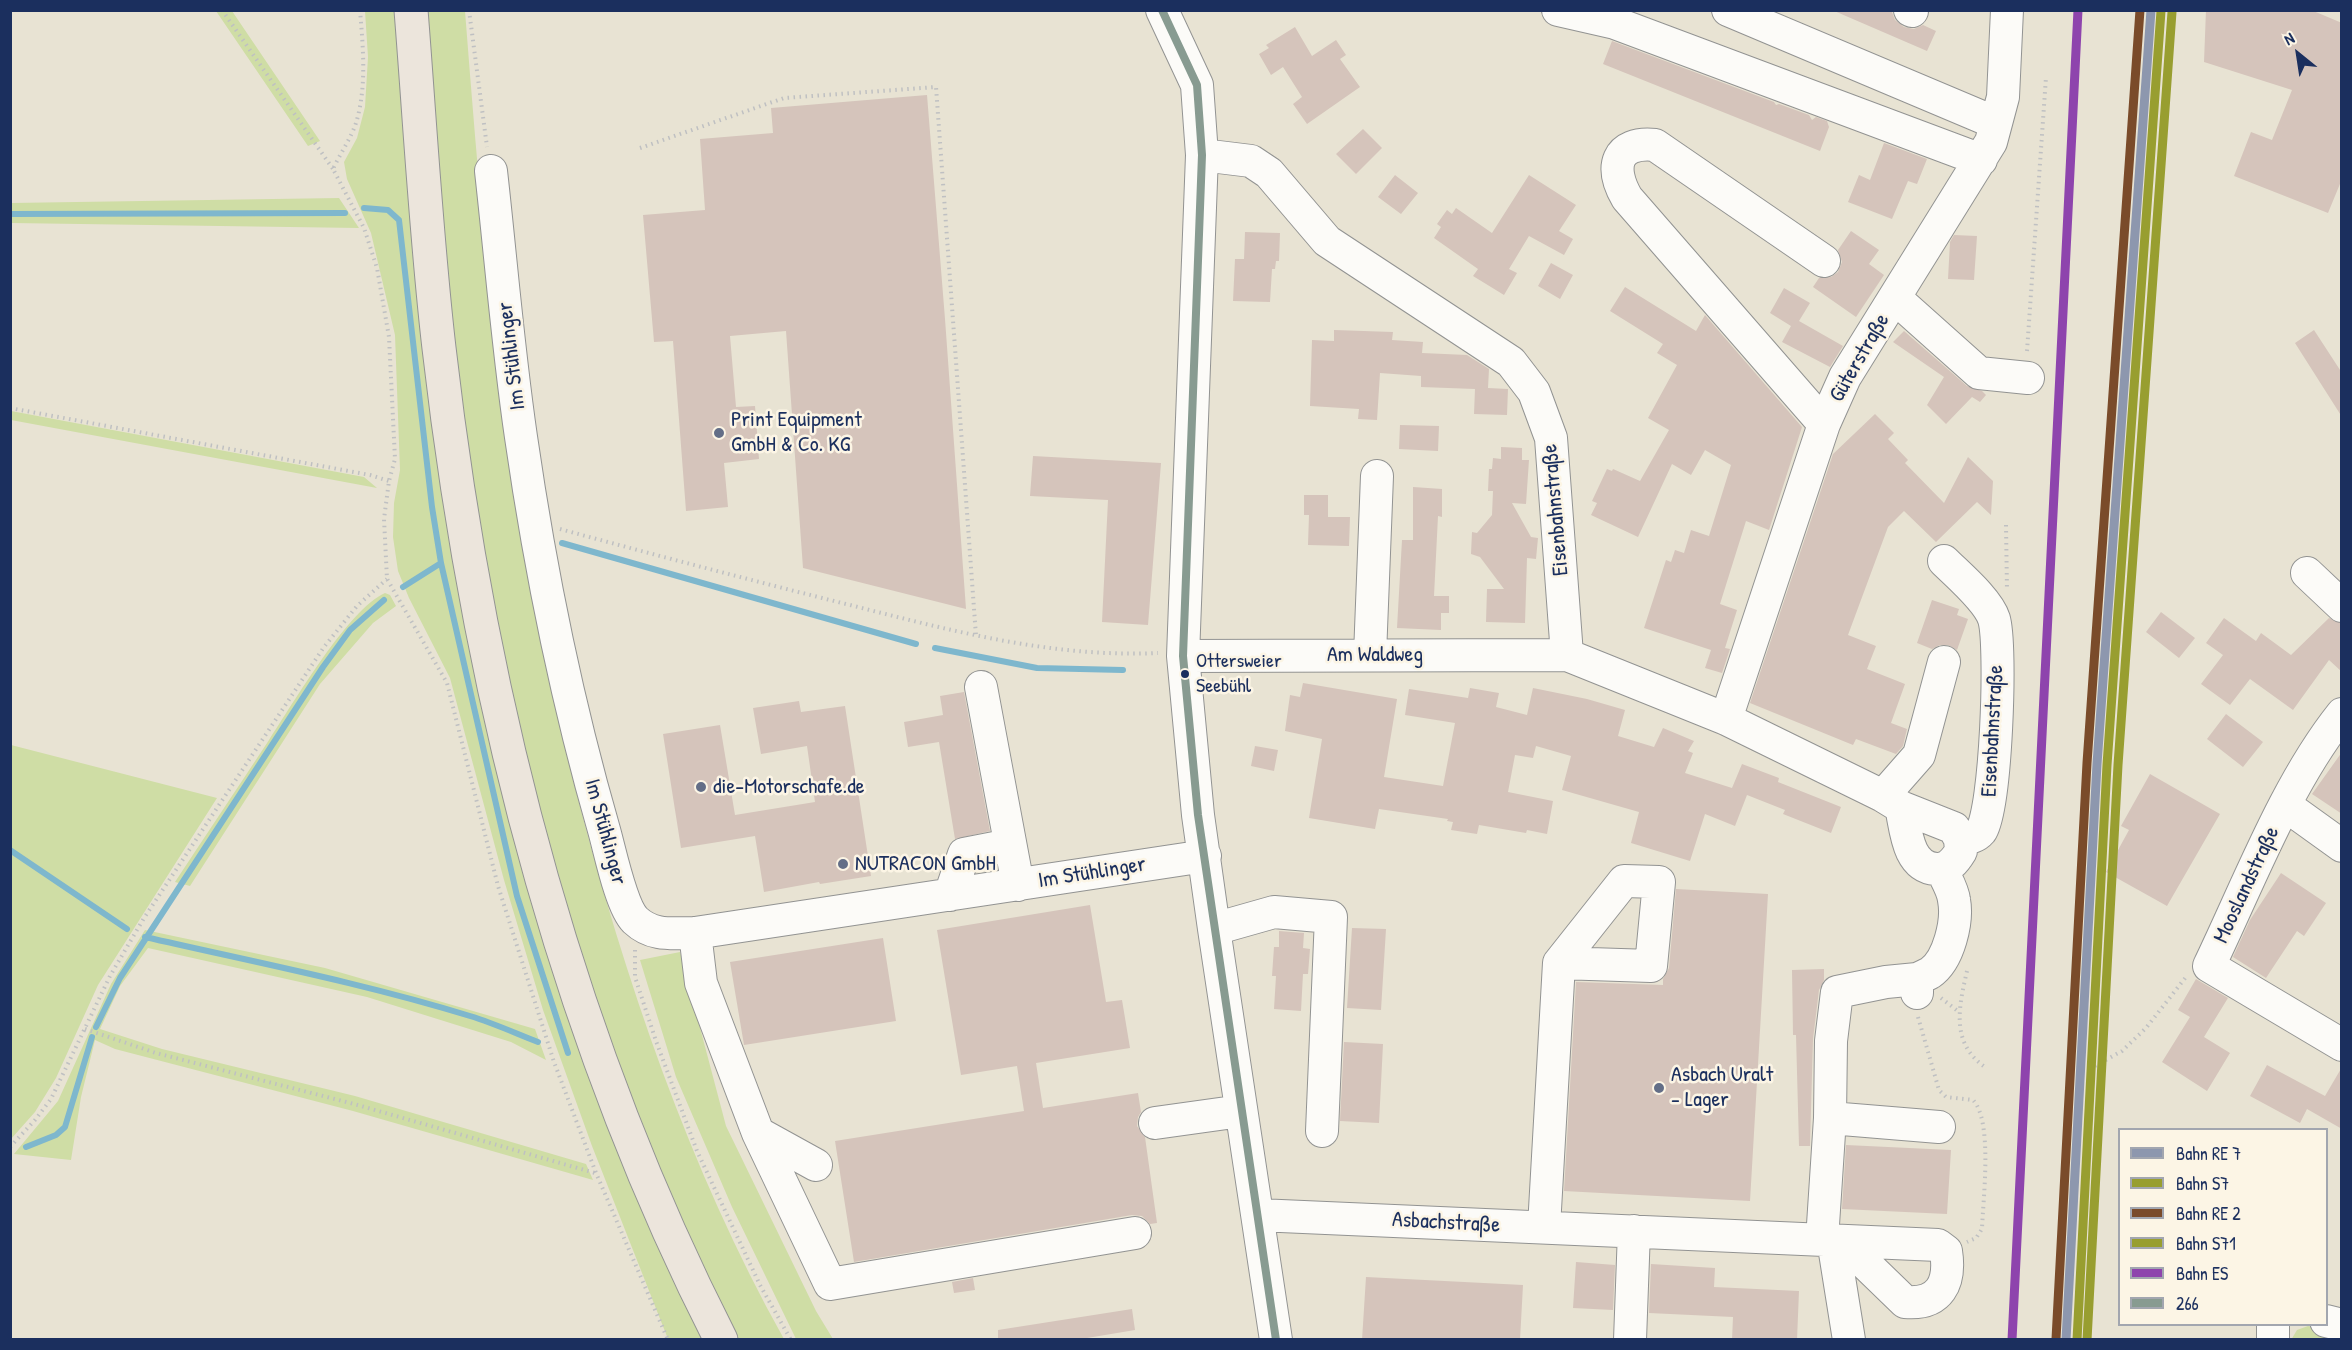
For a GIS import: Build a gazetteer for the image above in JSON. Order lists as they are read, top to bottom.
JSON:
{
  "streets": {
    "street": [
      "Im Stühlinger",
      "Güterstraße",
      "Eisenbahnstraße",
      "Am Waldweg",
      "Mooslandstraße",
      "Asbachstraße"
    ]
  },
  "crossings": [
    ["Eisenbahnstraße", "Am Waldweg"]
  ],
  "places": [
    "Print Equipment GmbH & Co. KG",
    "Ottersweier Seebühl",
    "die-Motorschafe.de",
    "NUTRACON GmbH",
    "Asbach Uralt - Lager"
  ],
  "lines": [
    "rail line ES",
    "transit line 266",
    "rail line S7",
    "rail line S71"
  ],
  "legend": [
    "Bahn RE 7",
    "Bahn S7",
    "Bahn RE 2",
    "Bahn S71",
    "Bahn ES",
    "266"
  ],
  "north": "top left"
}
